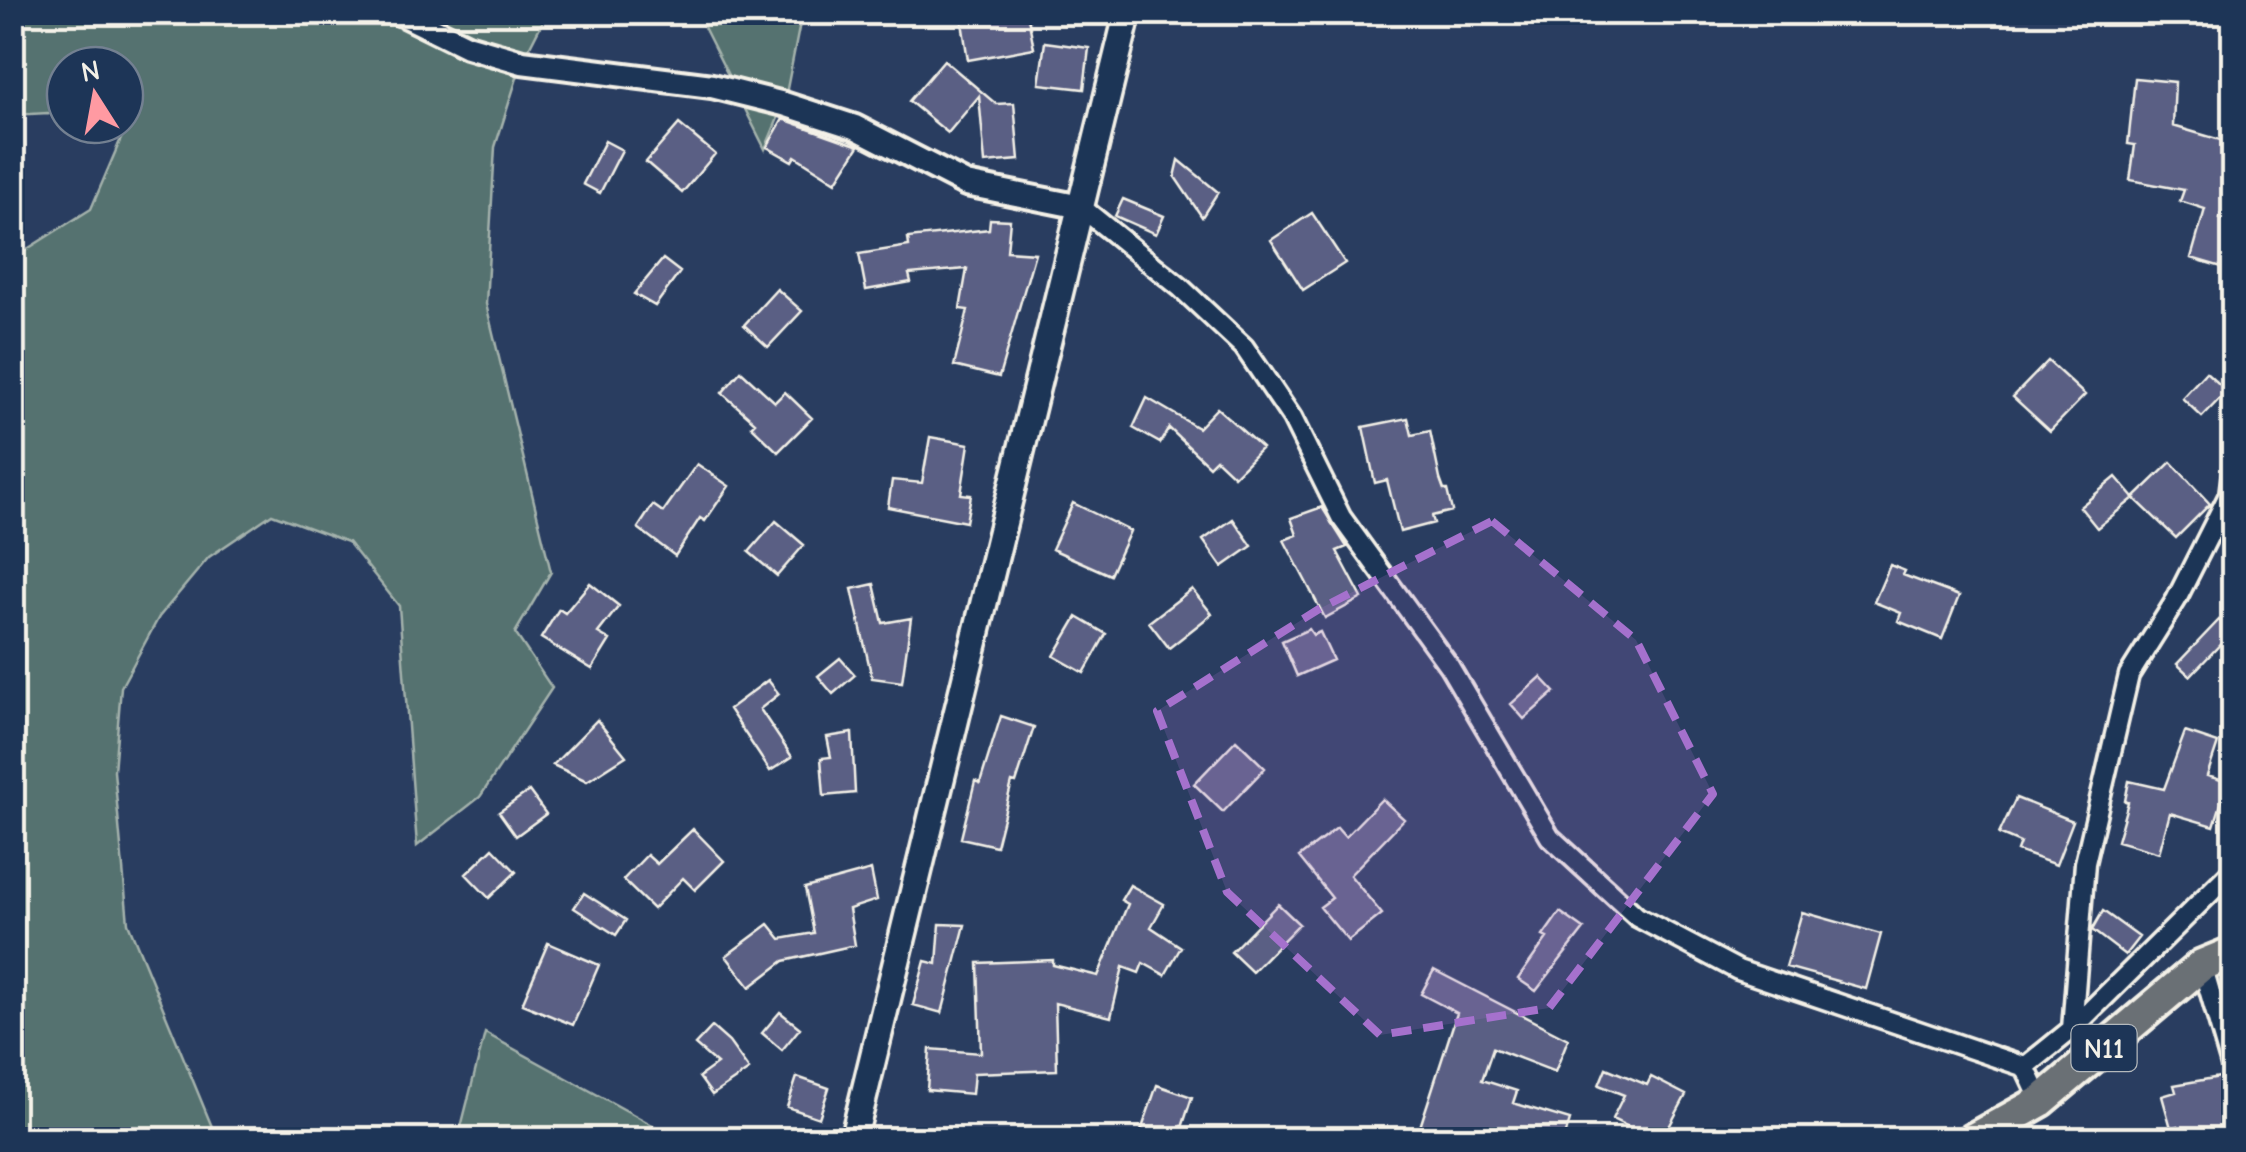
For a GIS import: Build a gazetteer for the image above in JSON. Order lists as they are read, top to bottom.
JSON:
{
  "streets": {
    "highway": ["N11"]
  },
  "north": "top"
}
